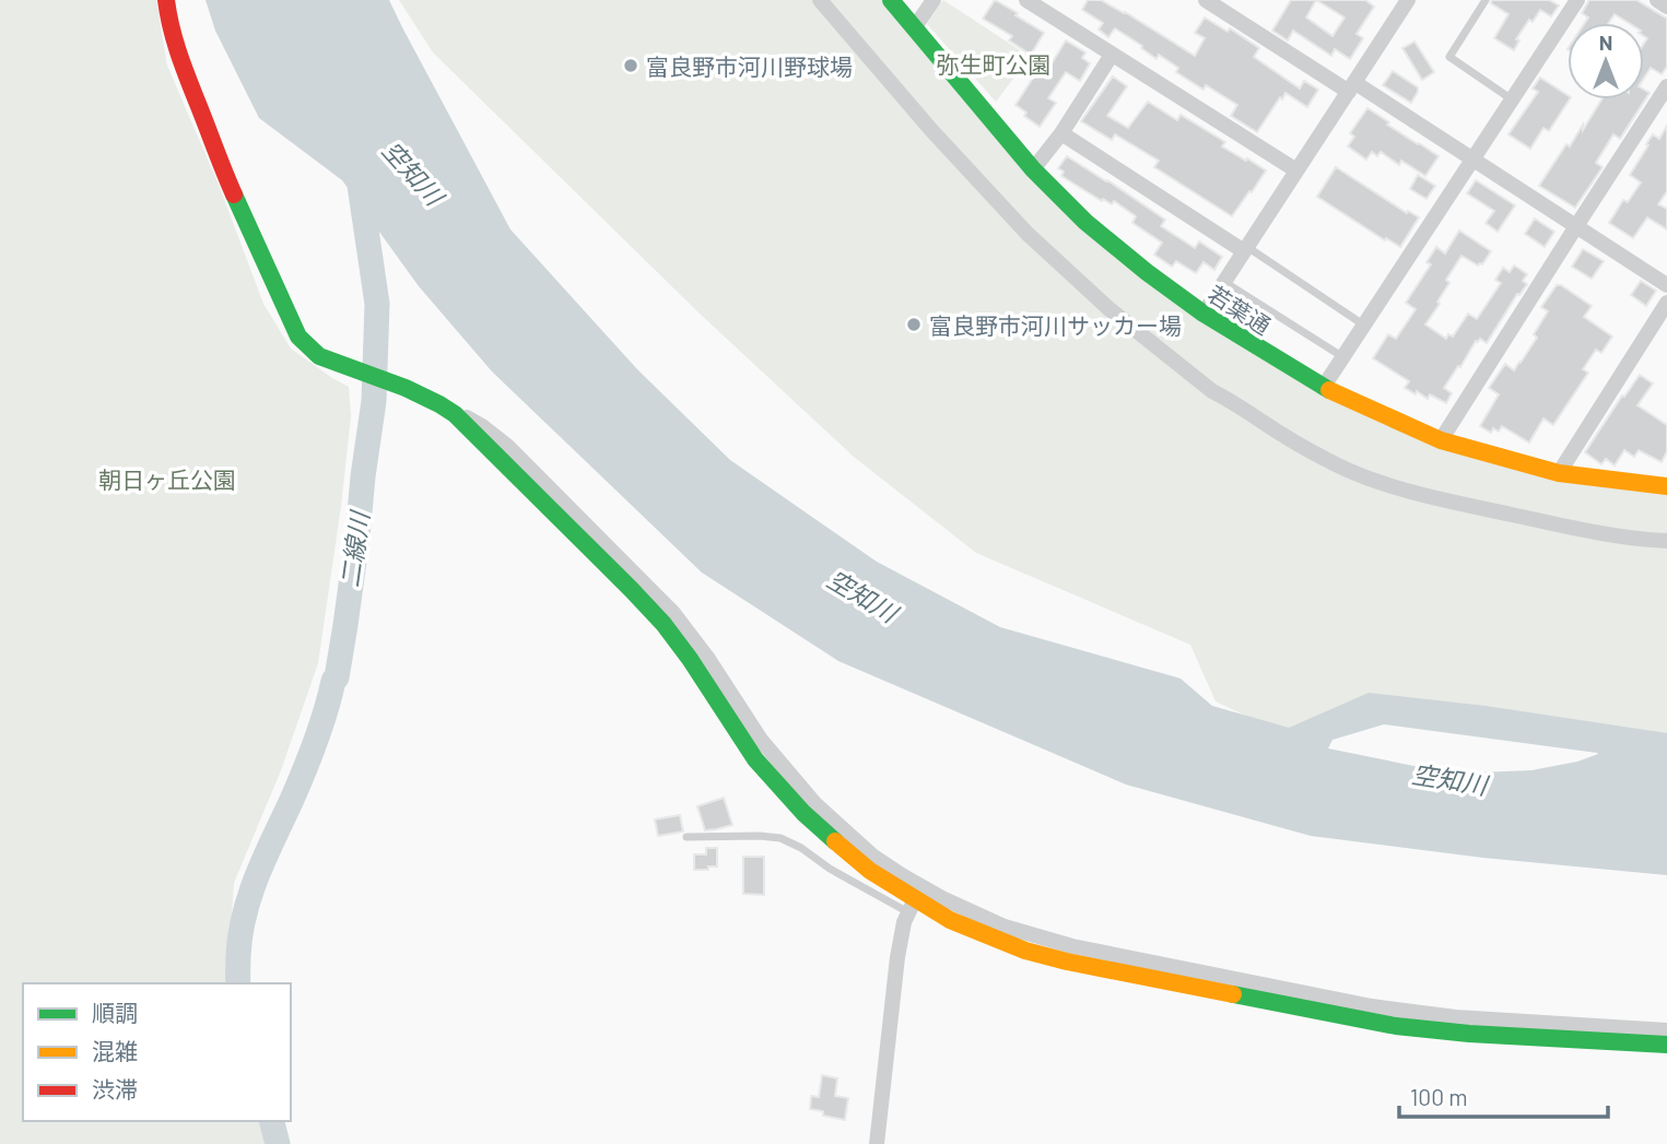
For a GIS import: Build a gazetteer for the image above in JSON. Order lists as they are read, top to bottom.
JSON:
{
  "streets": {
    "street": ["若葉通"]
  },
  "water": ["空知川", "二線川"],
  "parks": ["弥生町公園", "朝日ヶ丘公園"],
  "places": ["富良野市河川野球場", "富良野市河川サッカー場"],
  "legend": ["順調", "混雑", "渋滞"],
  "scale_bar": "100 m",
  "north": "top"
}
